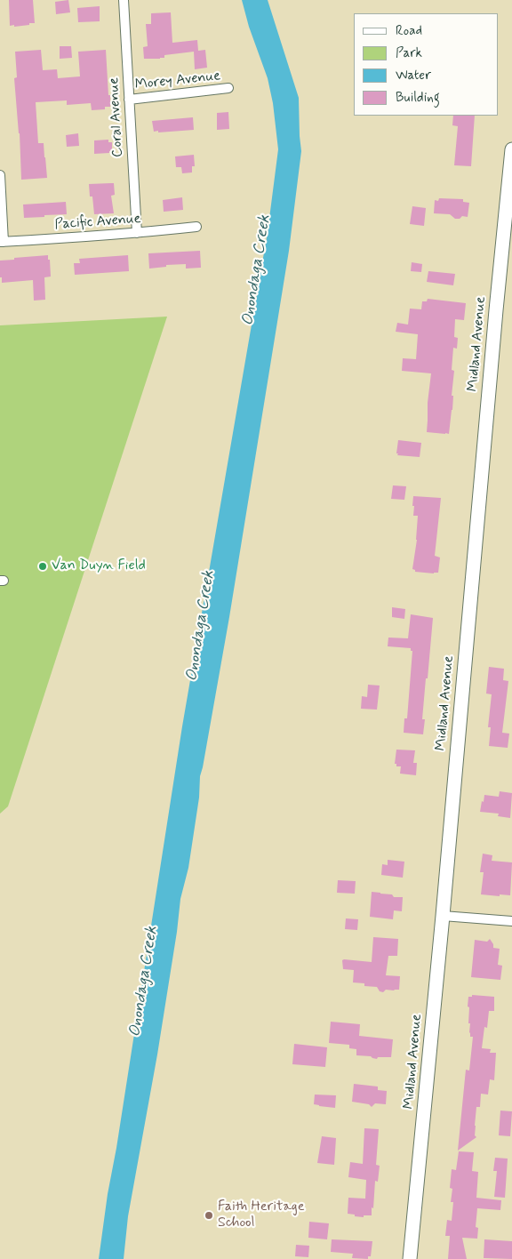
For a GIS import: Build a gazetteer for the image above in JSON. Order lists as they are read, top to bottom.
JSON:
{
  "streets": {
    "street": [
      "Morey Avenue",
      "Coral Avenue",
      "Pacific Avenue",
      "Midland Avenue"
    ]
  },
  "crossings": [
    ["Morey Avenue", "Coral Avenue"],
    ["Coral Avenue", "Pacific Avenue"]
  ],
  "water": ["Onondaga Creek"],
  "places": ["Van Duyn Field", "Faith Heritage School"],
  "legend": [
    "Road",
    "Park",
    "Water",
    "Building"
  ]
}
